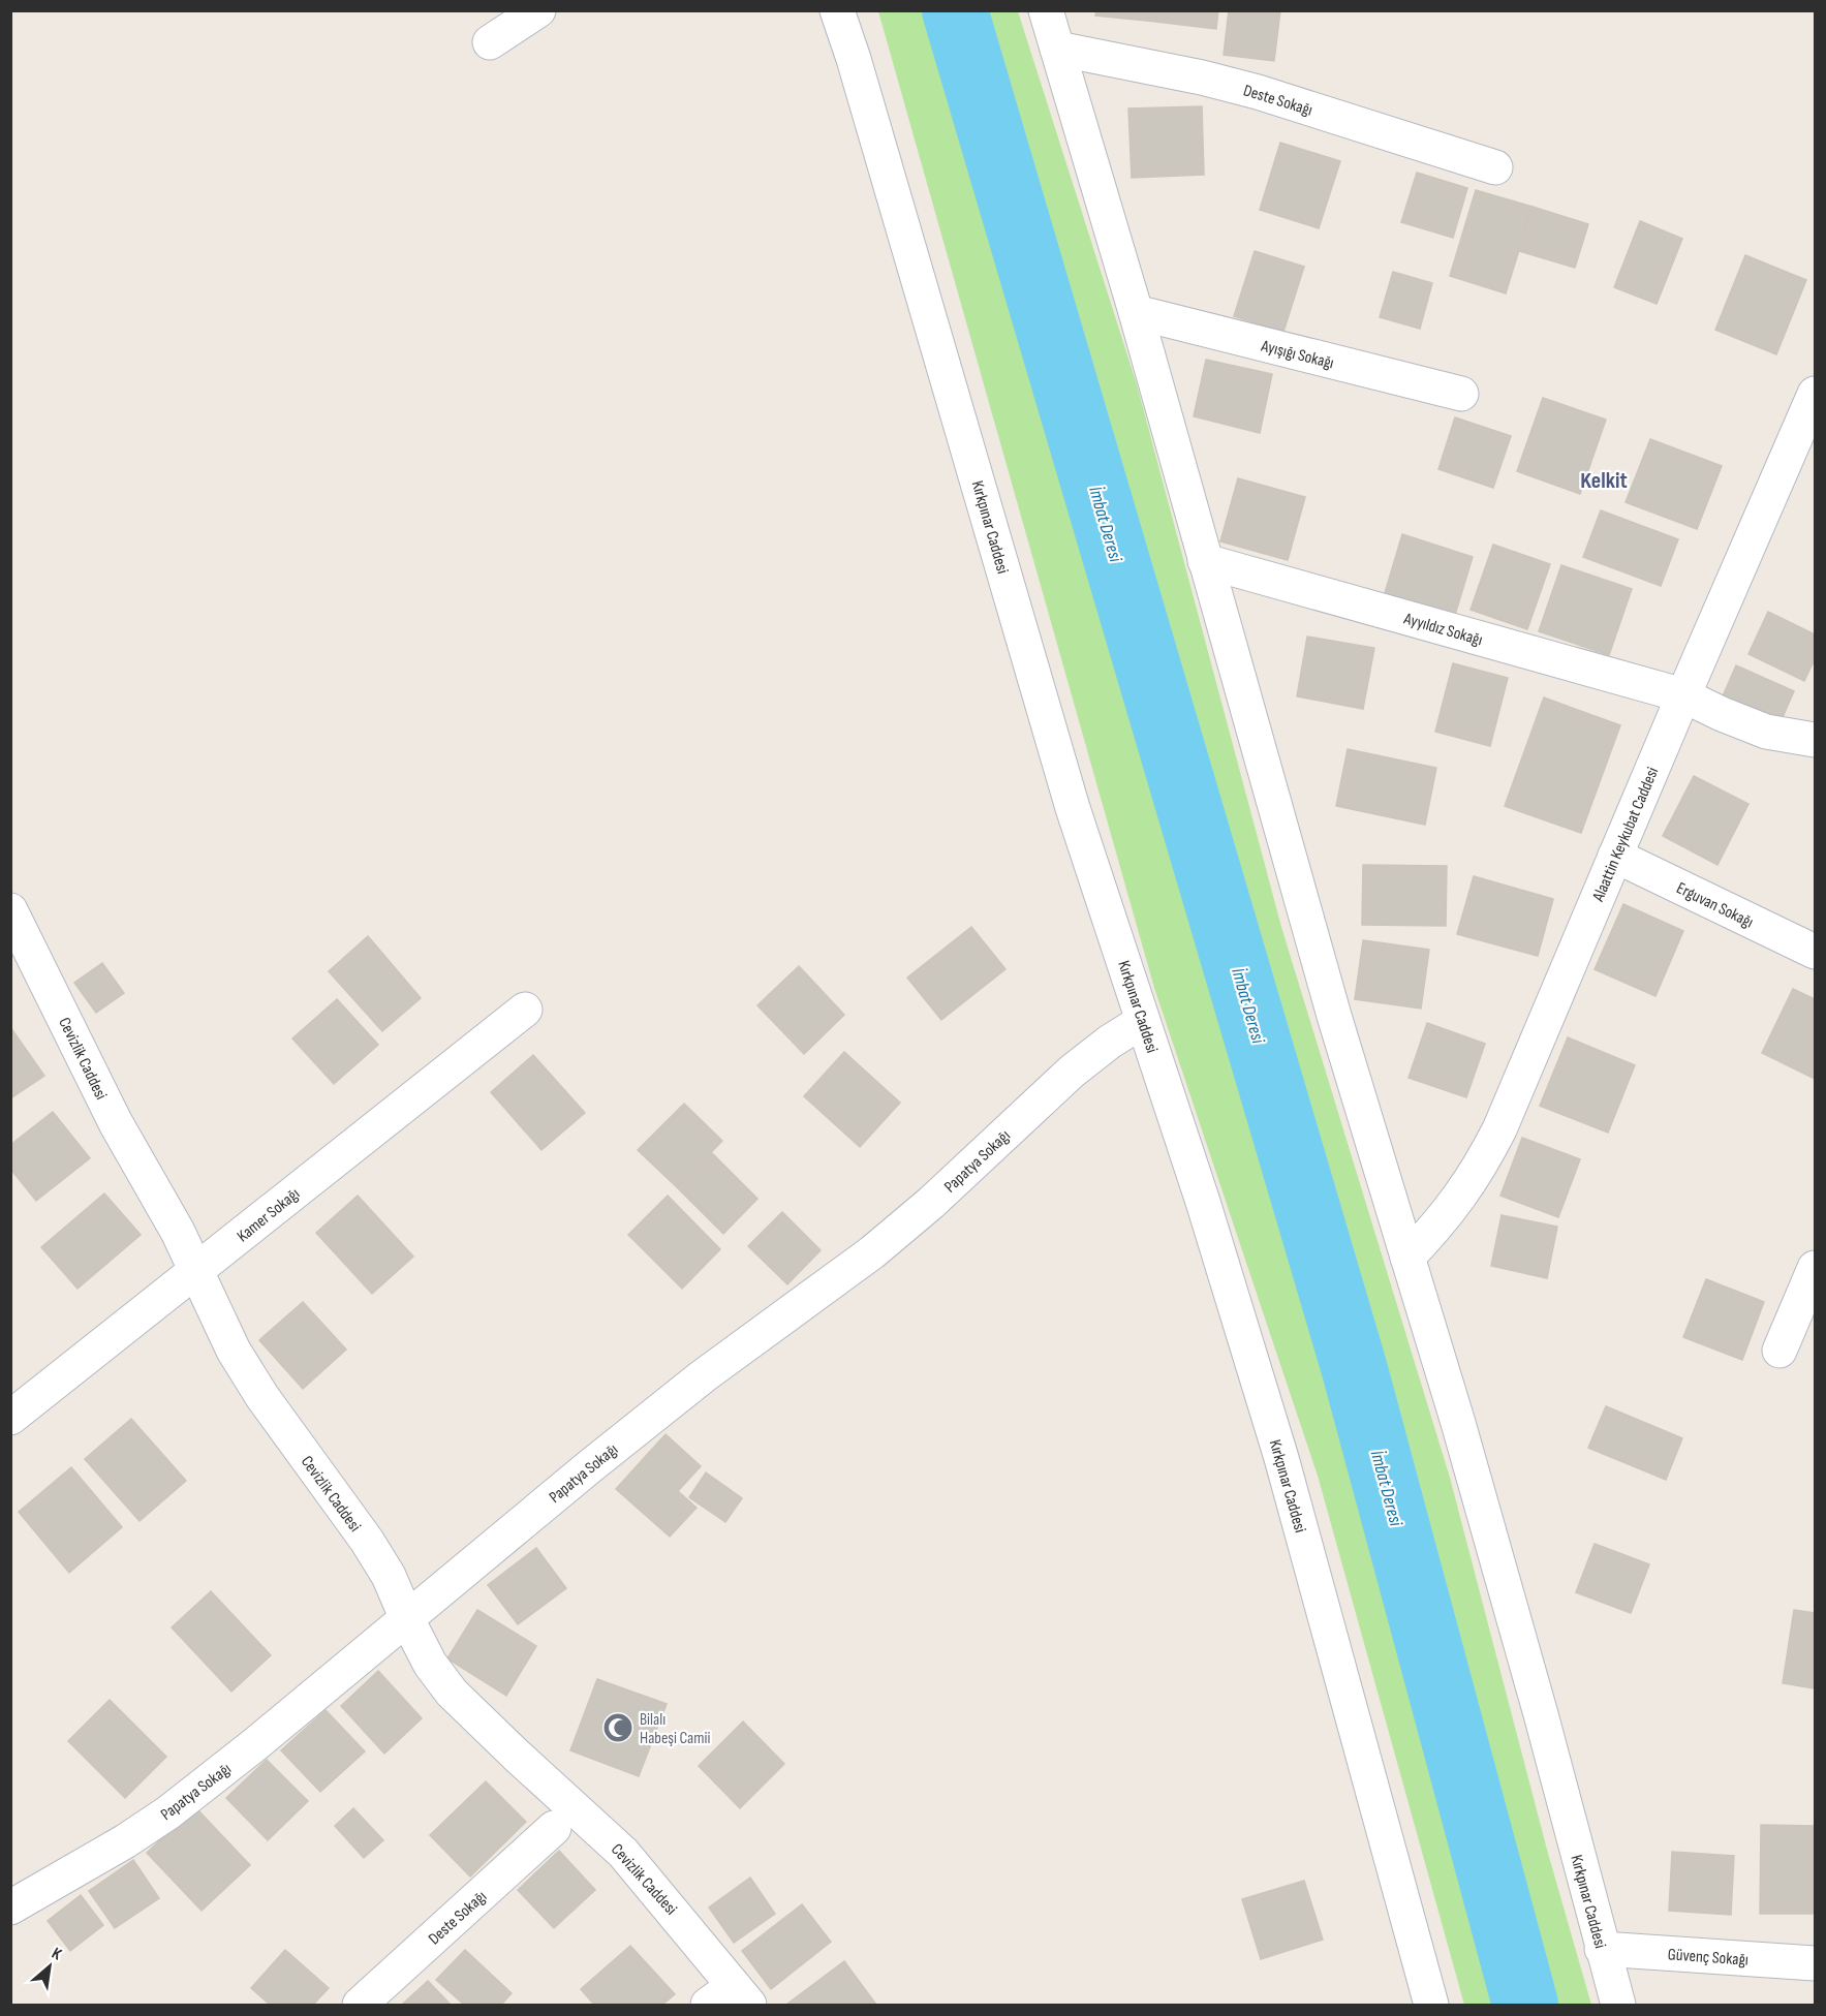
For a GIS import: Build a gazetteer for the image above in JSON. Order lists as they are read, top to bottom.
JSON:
{
  "streets": {
    "street": [
      "Deste Sokağı",
      "Ayışığı Sokağı",
      "Kırkpınar Caddesi",
      "Ayyıldız Sokağı",
      "Alaattin Keykubat Caddesi",
      "Erguvan Sokağı",
      "Cevizlik Caddesi",
      "Papatya Sokağı",
      "Kamer Sokağı",
      "Güvenç Sokağı"
    ]
  },
  "crossings": [
    ["Deste Sokağı", "Kırkpınar Caddesi"],
    ["Ayışığı Sokağı", "Kırkpınar Caddesi"],
    ["Kırkpınar Caddesi", "Ayyıldız Sokağı"],
    ["Kırkpınar Caddesi", "Alaattin Keykubat Caddesi"],
    ["Kırkpınar Caddesi", "Papatya Sokağı"],
    ["Kırkpınar Caddesi", "Güvenç Sokağı"],
    ["Ayyıldız Sokağı", "Alaattin Keykubat Caddesi"],
    ["Alaattin Keykubat Caddesi", "Erguvan Sokağı"],
    ["Cevizlik Caddesi", "Papatya Sokağı"],
    ["Cevizlik Caddesi", "Kamer Sokağı"]
  ],
  "districts": ["Kelkit"],
  "water": ["İmbat Deresi"],
  "places": {
    "mosque": ["Bilalı Habeşi Camii"]
  },
  "north": "top right"
}
